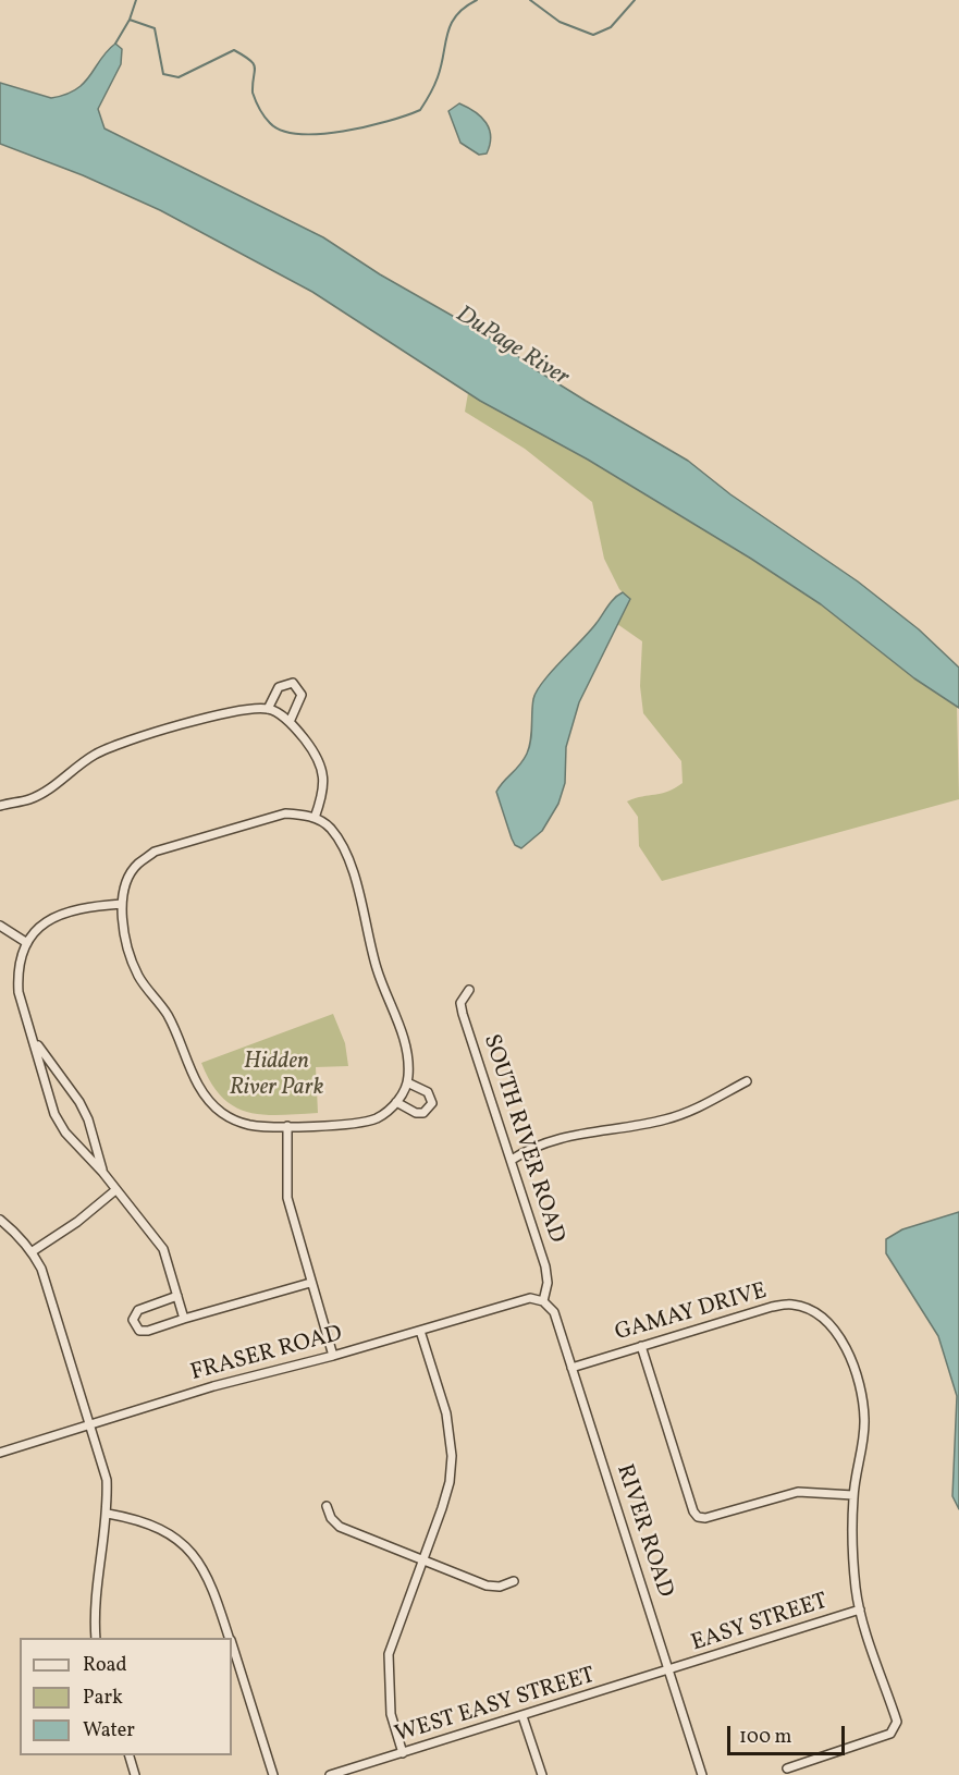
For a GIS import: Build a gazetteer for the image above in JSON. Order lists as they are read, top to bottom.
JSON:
{
  "streets": {
    "street": [
      "SOUTH RIVER ROAD",
      "GAMAY DRIVE",
      "FRASER ROAD",
      "RIVER ROAD",
      "EASY STREET",
      "WEST EASY STREET"
    ]
  },
  "crossings": [
    ["SOUTH RIVER ROAD", "FRASER ROAD"],
    ["SOUTH RIVER ROAD", "RIVER ROAD"],
    ["GAMAY DRIVE", "RIVER ROAD"],
    ["GAMAY DRIVE", "EASY STREET"],
    ["FRASER ROAD", "RIVER ROAD"],
    ["RIVER ROAD", "EASY STREET"],
    ["RIVER ROAD", "WEST EASY STREET"],
    ["EASY STREET", "WEST EASY STREET"]
  ],
  "water": ["DuPage River"],
  "parks": ["Hidden River Park"],
  "legend": ["Road", "Park", "Water"],
  "scale_bar": "100 m"
}
